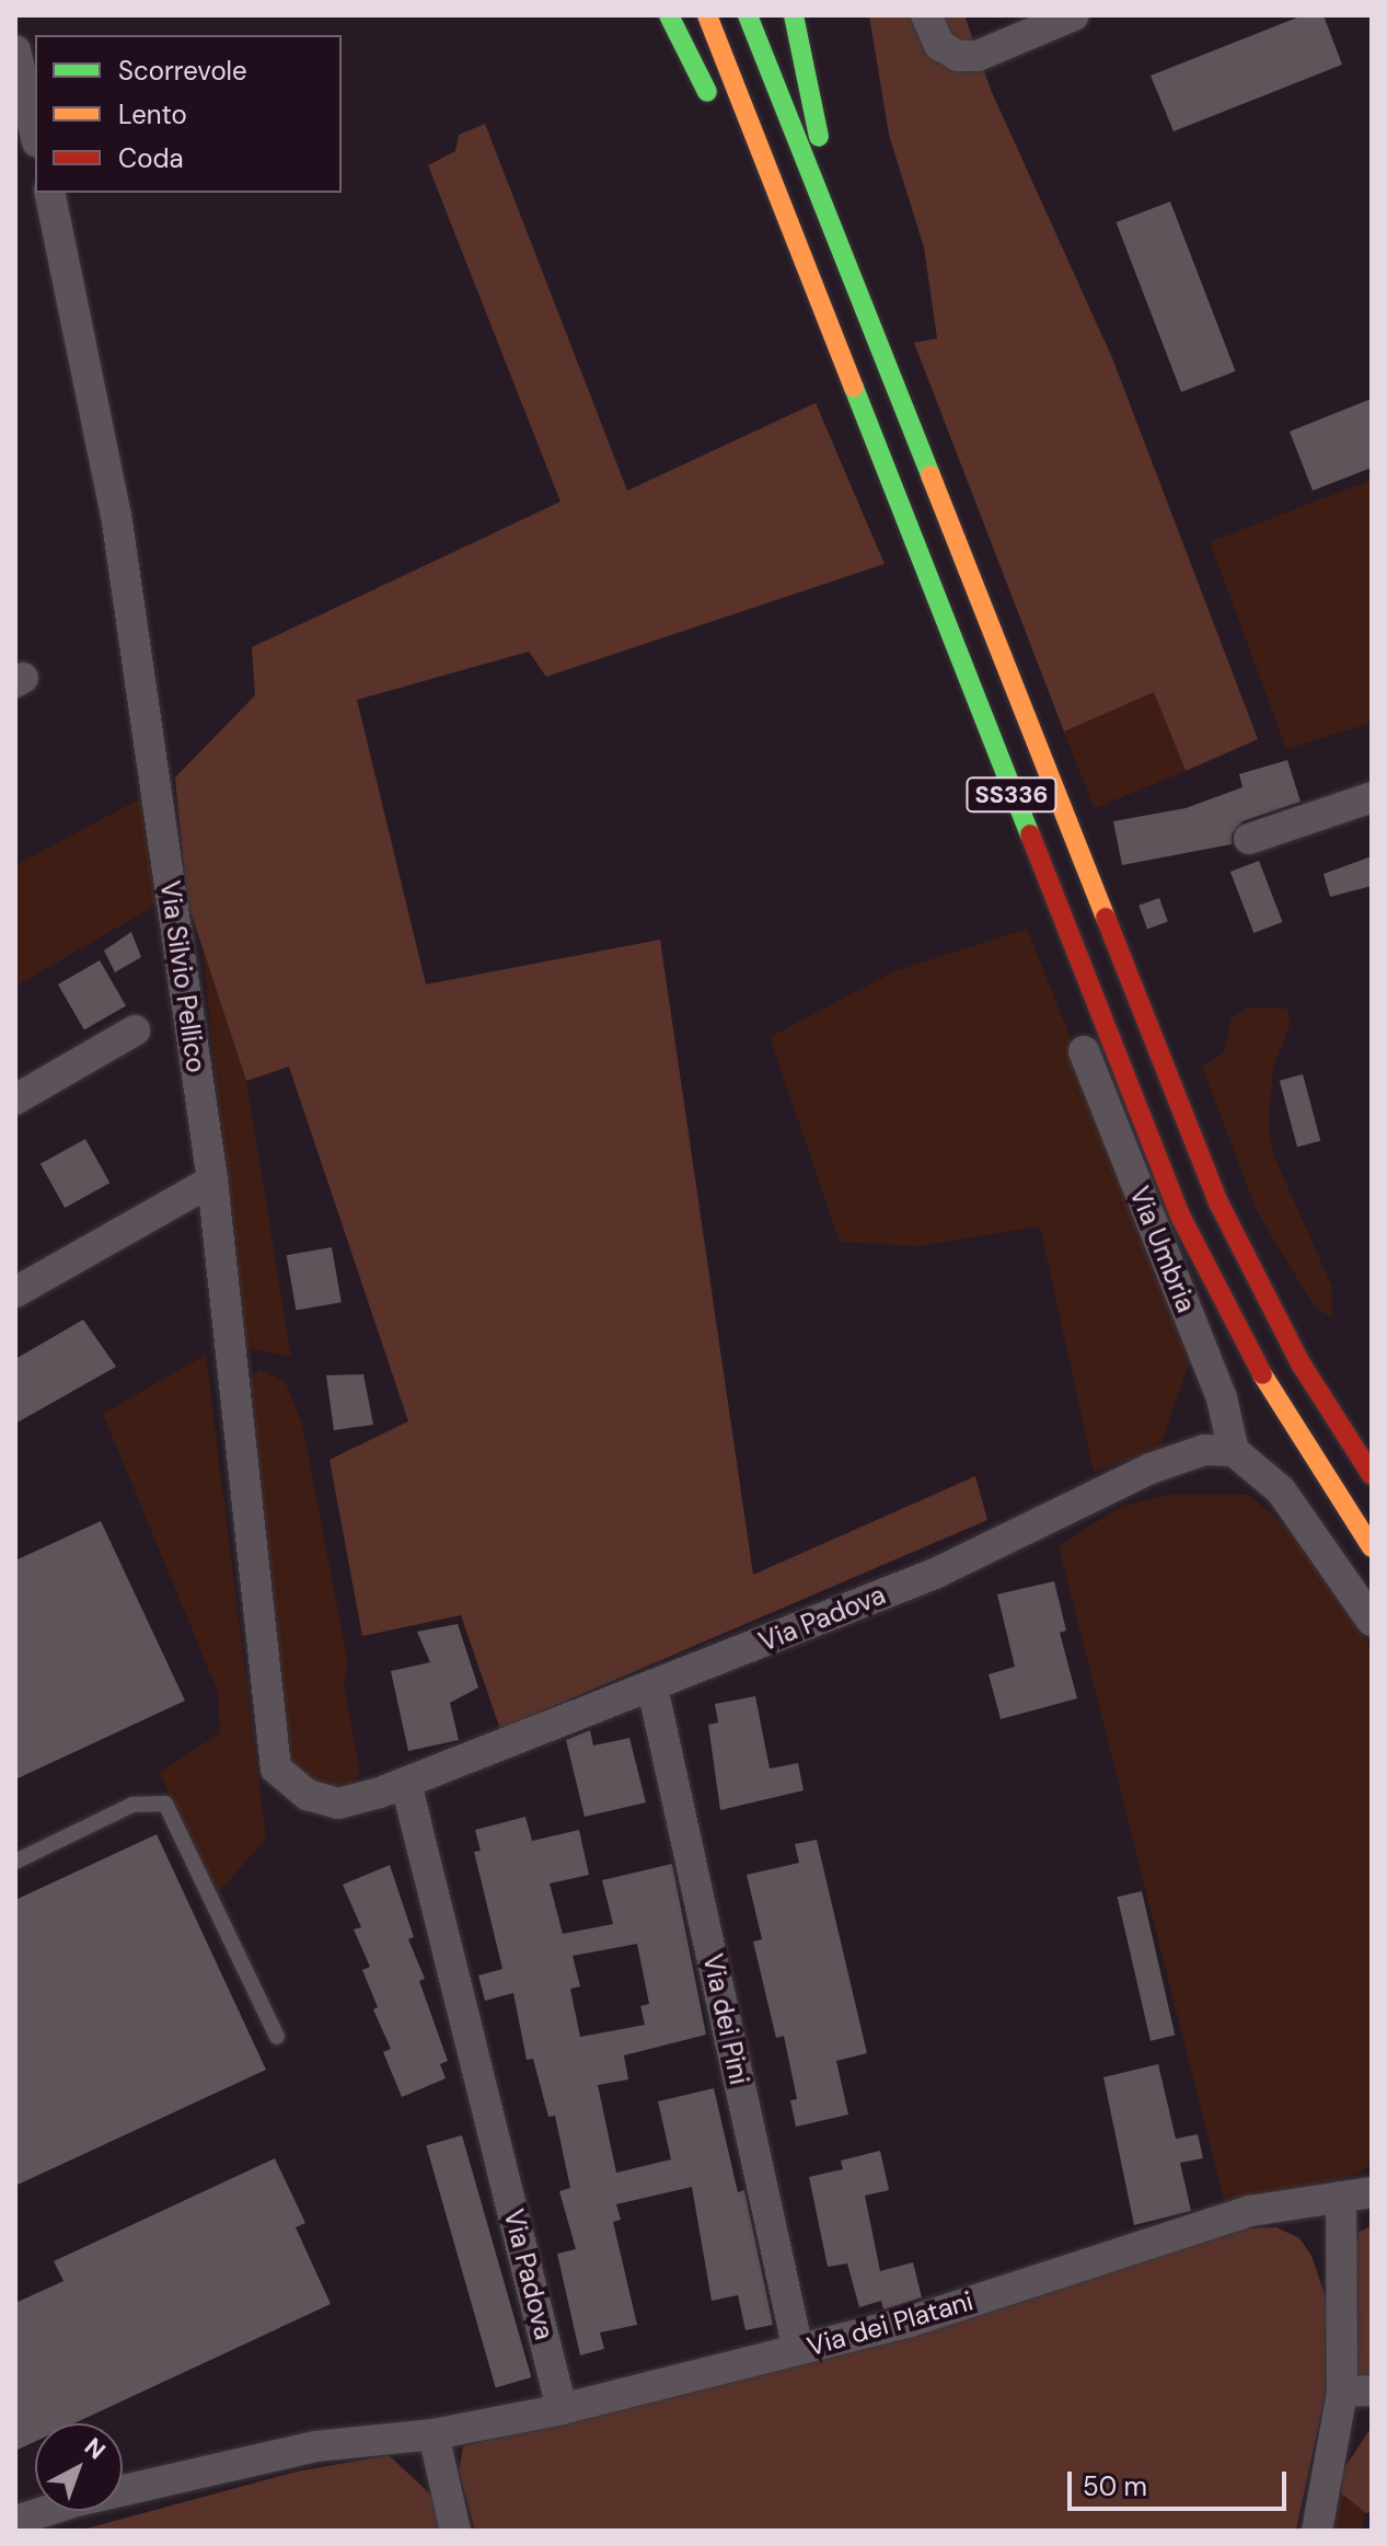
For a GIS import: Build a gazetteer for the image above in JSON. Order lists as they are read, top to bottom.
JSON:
{
  "streets": {
    "highway": ["SS336"],
    "street": [
      "Via Silvio Pellico",
      "Via Umbria",
      "Via Padova",
      "Via dei Pini",
      "Via dei Platani"
    ]
  },
  "crossings": [
    ["Via Silvio Pellico", "Via Padova"],
    ["Via Umbria", "Via Padova"],
    ["Via Padova", "Via dei Pini"],
    ["Via Padova", "Via dei Platani"],
    ["Via dei Pini", "Via dei Platani"]
  ],
  "legend": ["Scorrevole", "Lento", "Coda"],
  "scale_bar": "50 m",
  "north": "top right"
}
